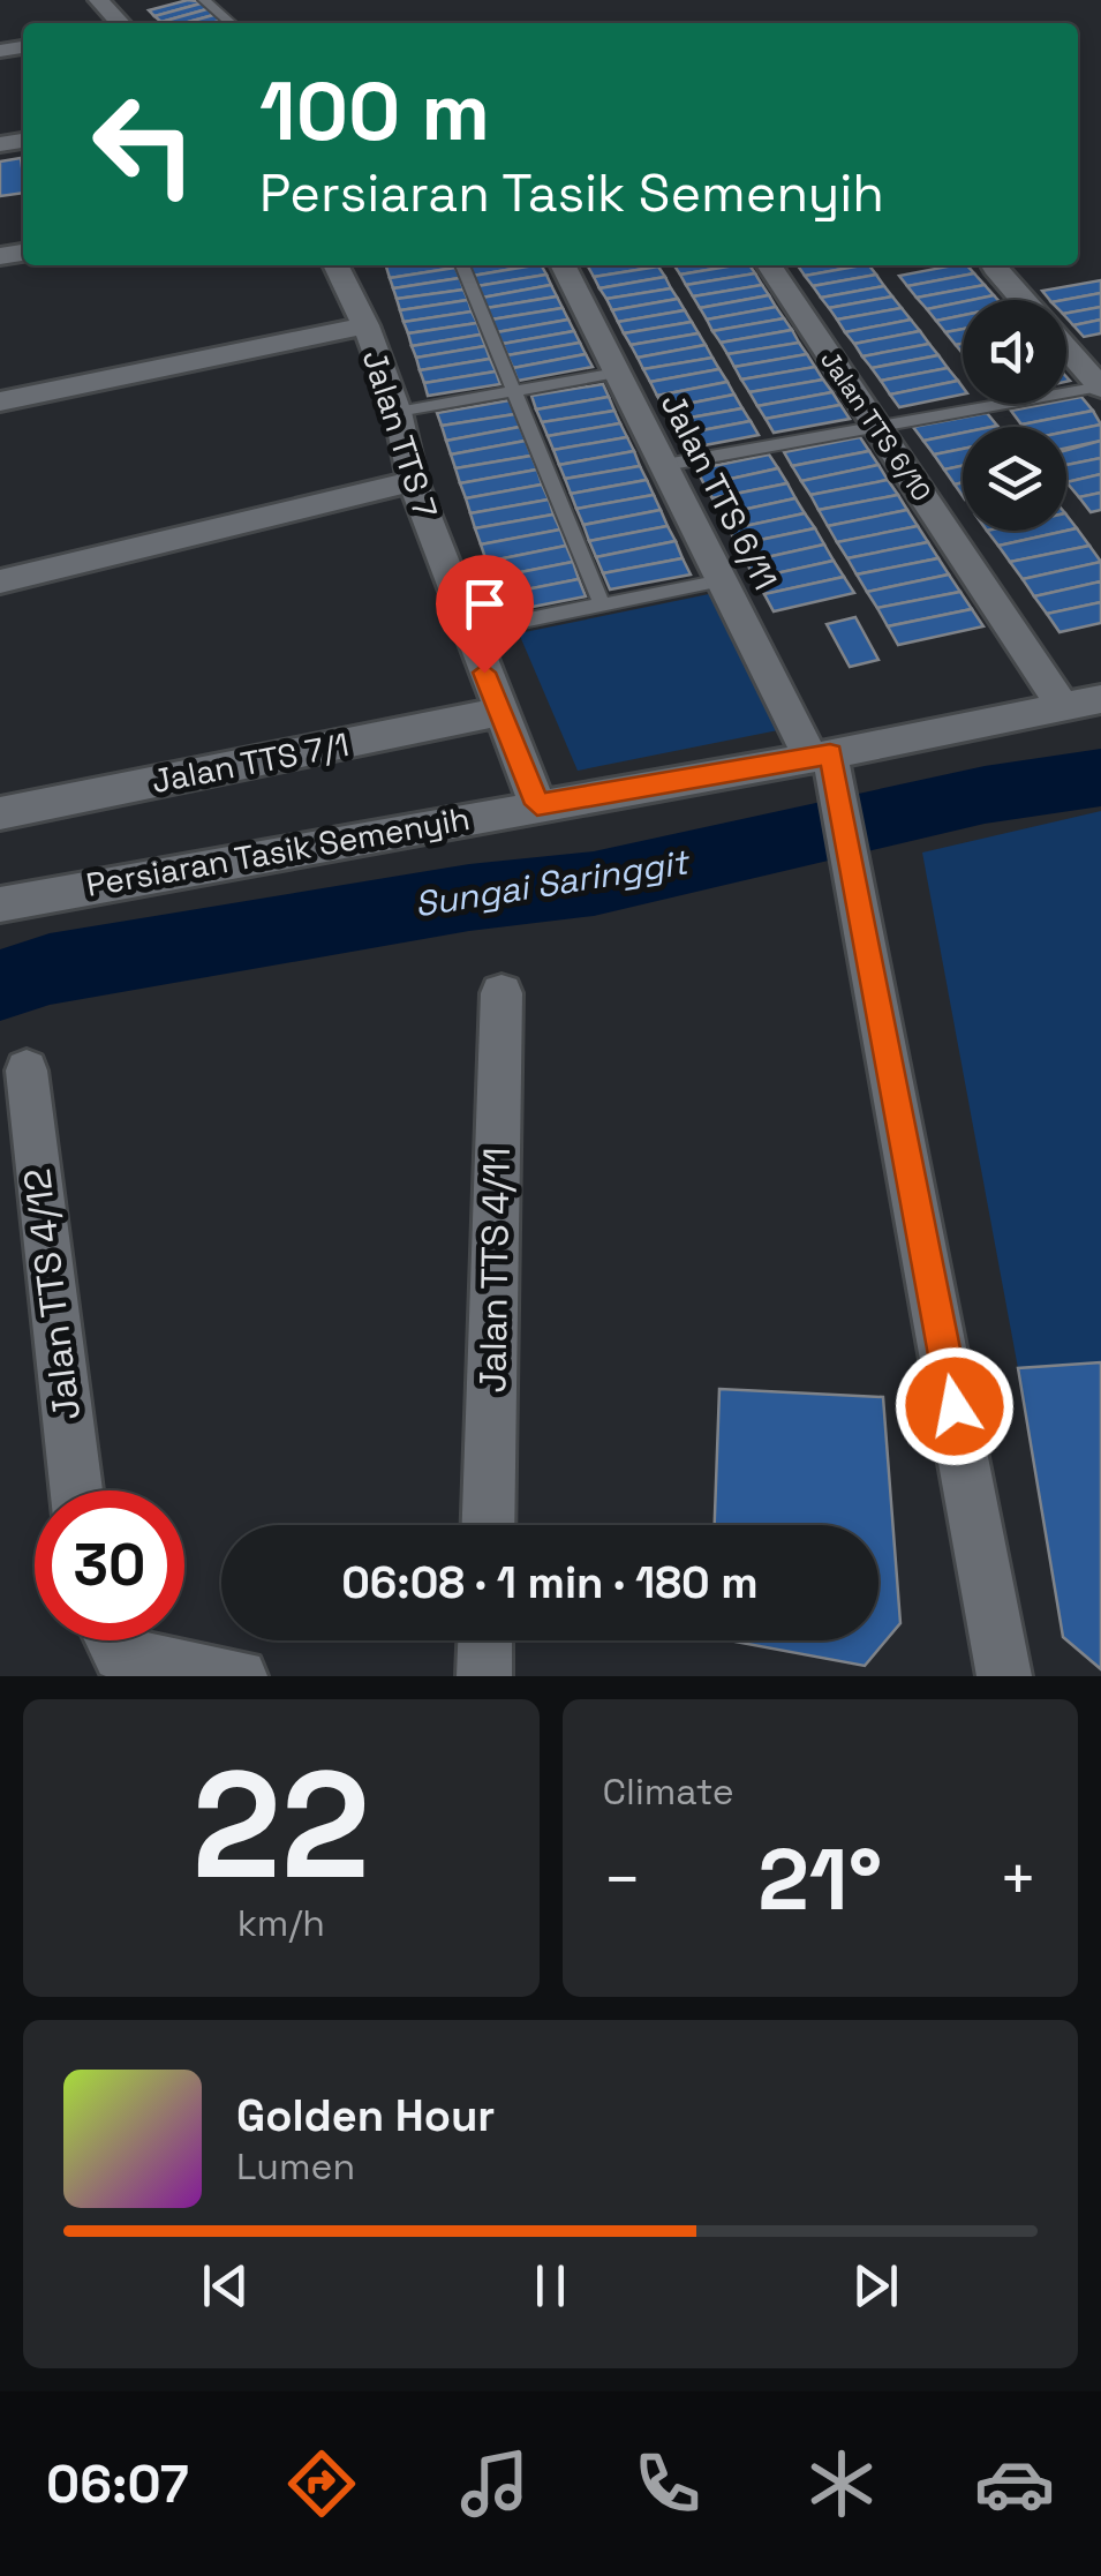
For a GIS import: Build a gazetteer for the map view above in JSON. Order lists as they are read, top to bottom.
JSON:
{
  "streets": {
    "street": [
      "Jalan TTS 6/10",
      "Jalan TTS 7",
      "Jalan TTS 6/11",
      "Jalan TTS 7/1",
      "Persiaran Tasik Semenyih",
      "Jalan TTS 4/11",
      "Jalan TTS 4/12"
    ]
  },
  "crossings": [
    ["Jalan TTS 6/10", "Persiaran Tasik Semenyih"],
    ["Jalan TTS 7", "Jalan TTS 7/1"],
    ["Jalan TTS 7", "Persiaran Tasik Semenyih"],
    ["Jalan TTS 6/11", "Persiaran Tasik Semenyih"]
  ],
  "water": ["Sungai Saringgit"],
  "page": {
    "turn": ["100 m", "Persiaran Tasik Semenyih"],
    "limit": "30",
    "trip": "06:08 · 1 min · 180 m",
    "tile": [
      ["22", "km/h"],
      "Climate"
    ],
    "heat": ["−", "21°", "+"],
    "song": ["Golden Hour", "Lumen"],
    "tabs": "06:07"
  }
}
